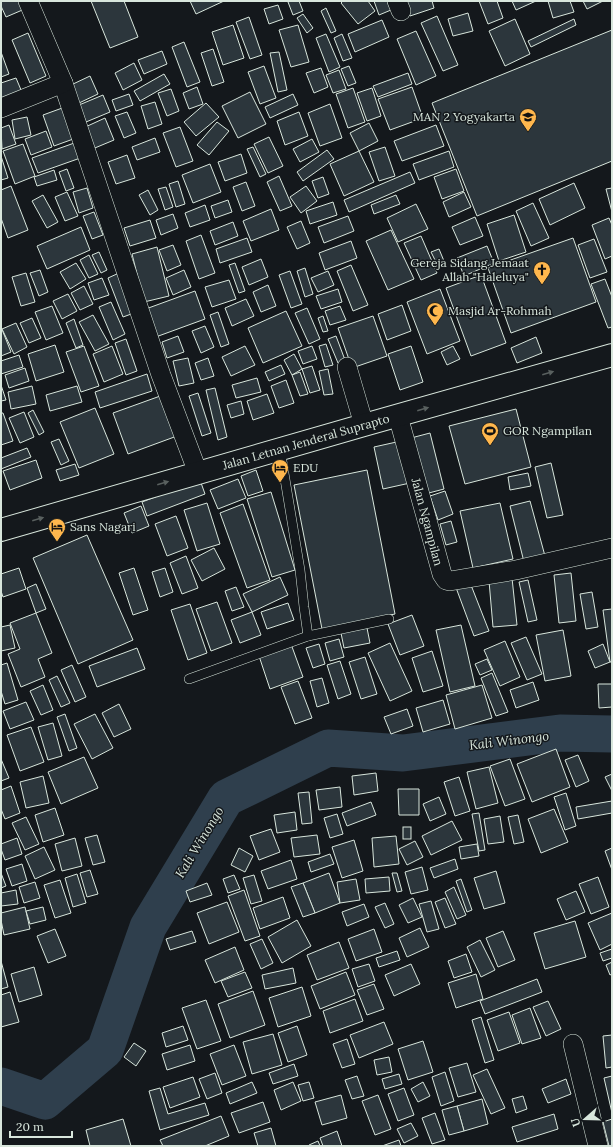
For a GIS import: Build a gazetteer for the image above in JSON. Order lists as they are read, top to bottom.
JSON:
{
  "streets": {
    "main road": ["Jalan Letnan Jenderal Suprapto"],
    "street": ["Jalan Ngampilan"]
  },
  "crossings": [
    ["Jalan Letnan Jenderal Suprapto", "Jalan Ngampilan"]
  ],
  "one_way": ["Jalan Letnan Jenderal Suprapto"],
  "water": ["Kali Winongo"],
  "places": {
    "school or university": ["MAN 2 Yogyakarta"],
    "church": ["Gereja Sidang Jemaat Allah \"Haleluya\""],
    "mosque": ["Masjid Ar-Rohmah"],
    "sports": ["GOR Ngampilan"],
    "hotel": ["EDU", "Sans Nagari"]
  },
  "scale_bar": "20 m",
  "north": "left"
}
